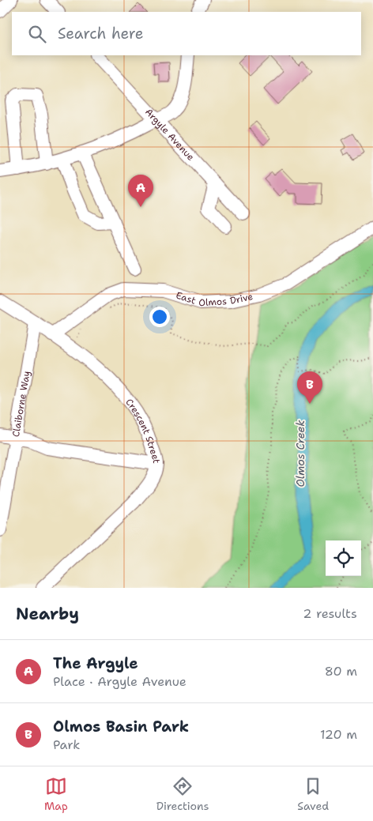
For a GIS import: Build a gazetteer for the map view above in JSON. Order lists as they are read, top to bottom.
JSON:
{
  "streets": {
    "street": [
      "Argyle Avenue",
      "East Olmos Drive",
      "Claiborne Way",
      "Crescent Street"
    ]
  },
  "crossings": [
    ["East Olmos Drive", "Crescent Street"],
    ["Claiborne Way", "Crescent Street"]
  ],
  "water": ["Olmos Creek"],
  "page": {
    "search": "Search here",
    "pins": ["A", "B"],
    "heading": ["Nearby", "2 results"],
    "list": [
      {
        "mark": "A",
        "name": "The Argyle",
        "note": "Place · Argyle Avenue",
        "value": "80 m"
      },
      {
        "mark": "B",
        "name": "Olmos Basin Park",
        "note": "Park",
        "value": "120 m"
      }
    ],
    "nav": ["Map", "Directions", "Saved"]
  }
}
